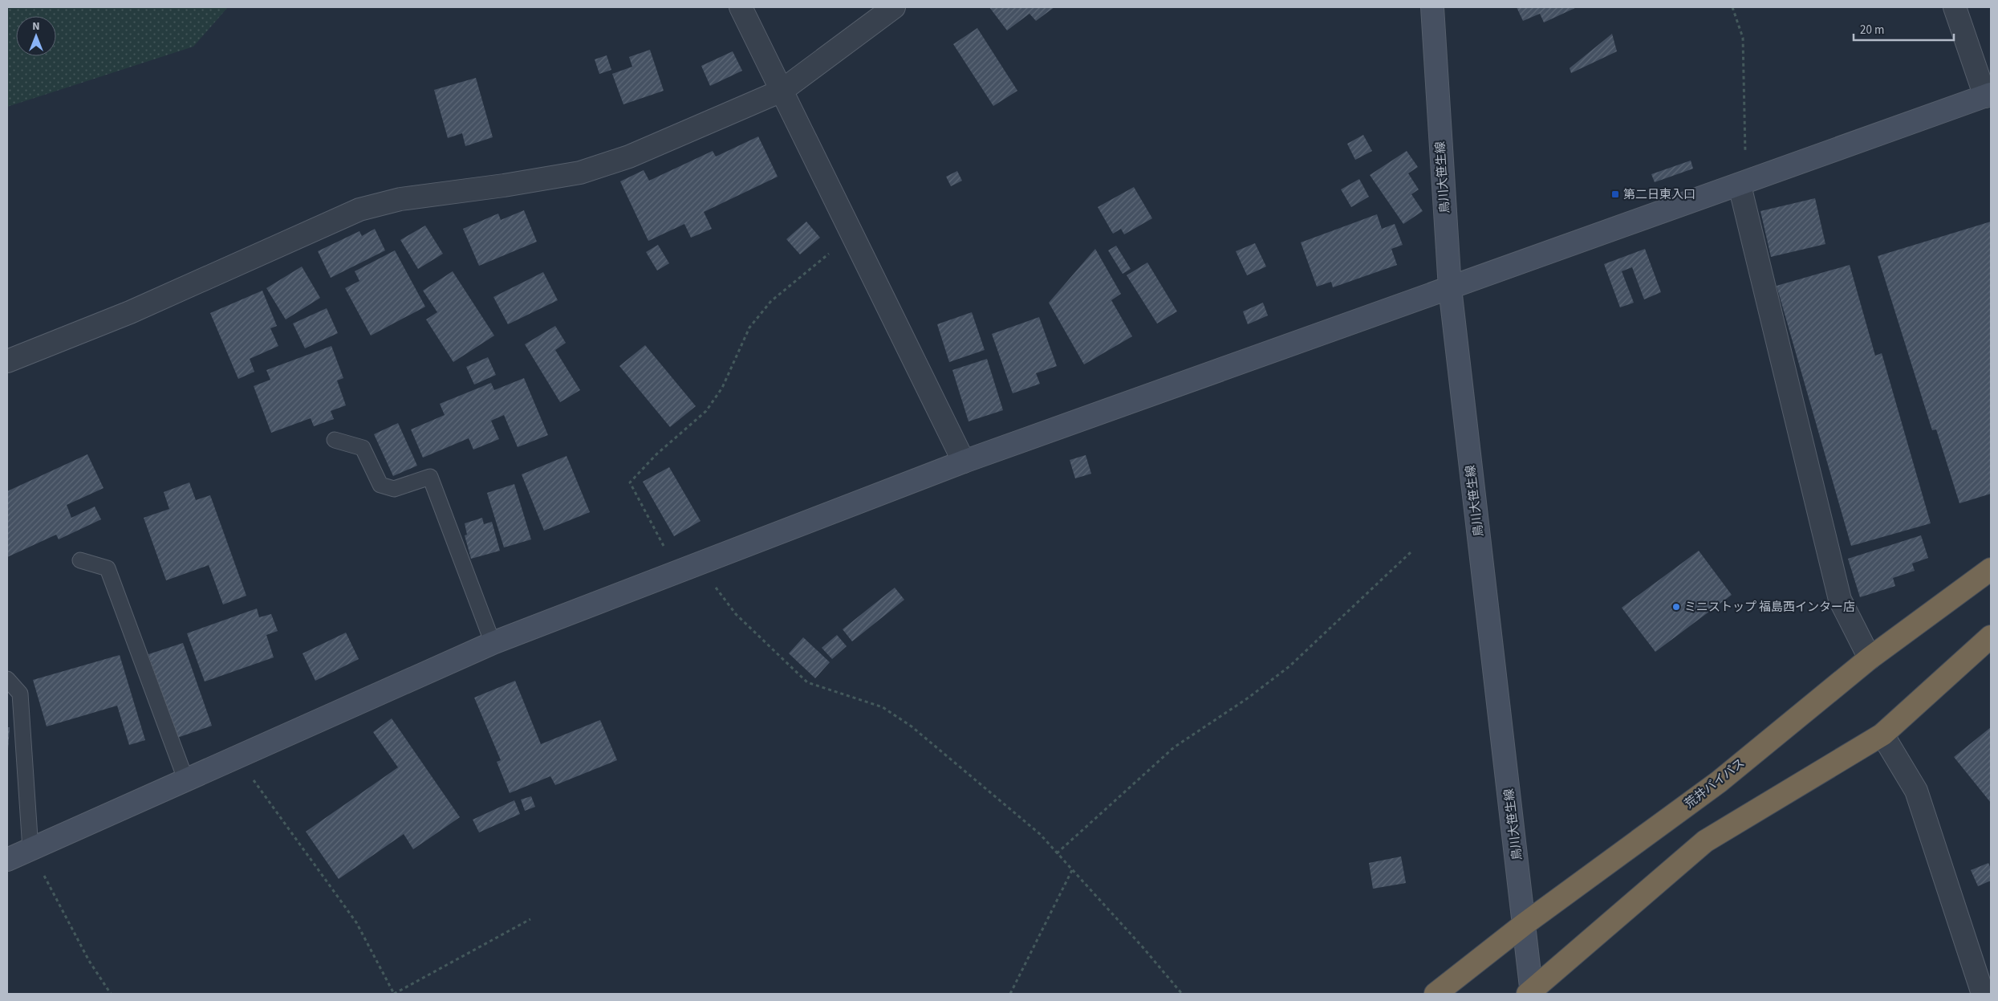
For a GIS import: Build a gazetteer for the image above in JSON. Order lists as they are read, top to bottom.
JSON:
{
  "streets": {
    "highway": ["荒井バイパス"],
    "street": ["鳥川大笹生線"]
  },
  "crossings": [
    ["鳥川大笹生線", "荒井バイパス"]
  ],
  "places": {
    "transit": ["第二日東入口"],
    "other": ["ミニストップ 福島西インター店"]
  },
  "scale_bar": "20 m",
  "north": "top"
}
